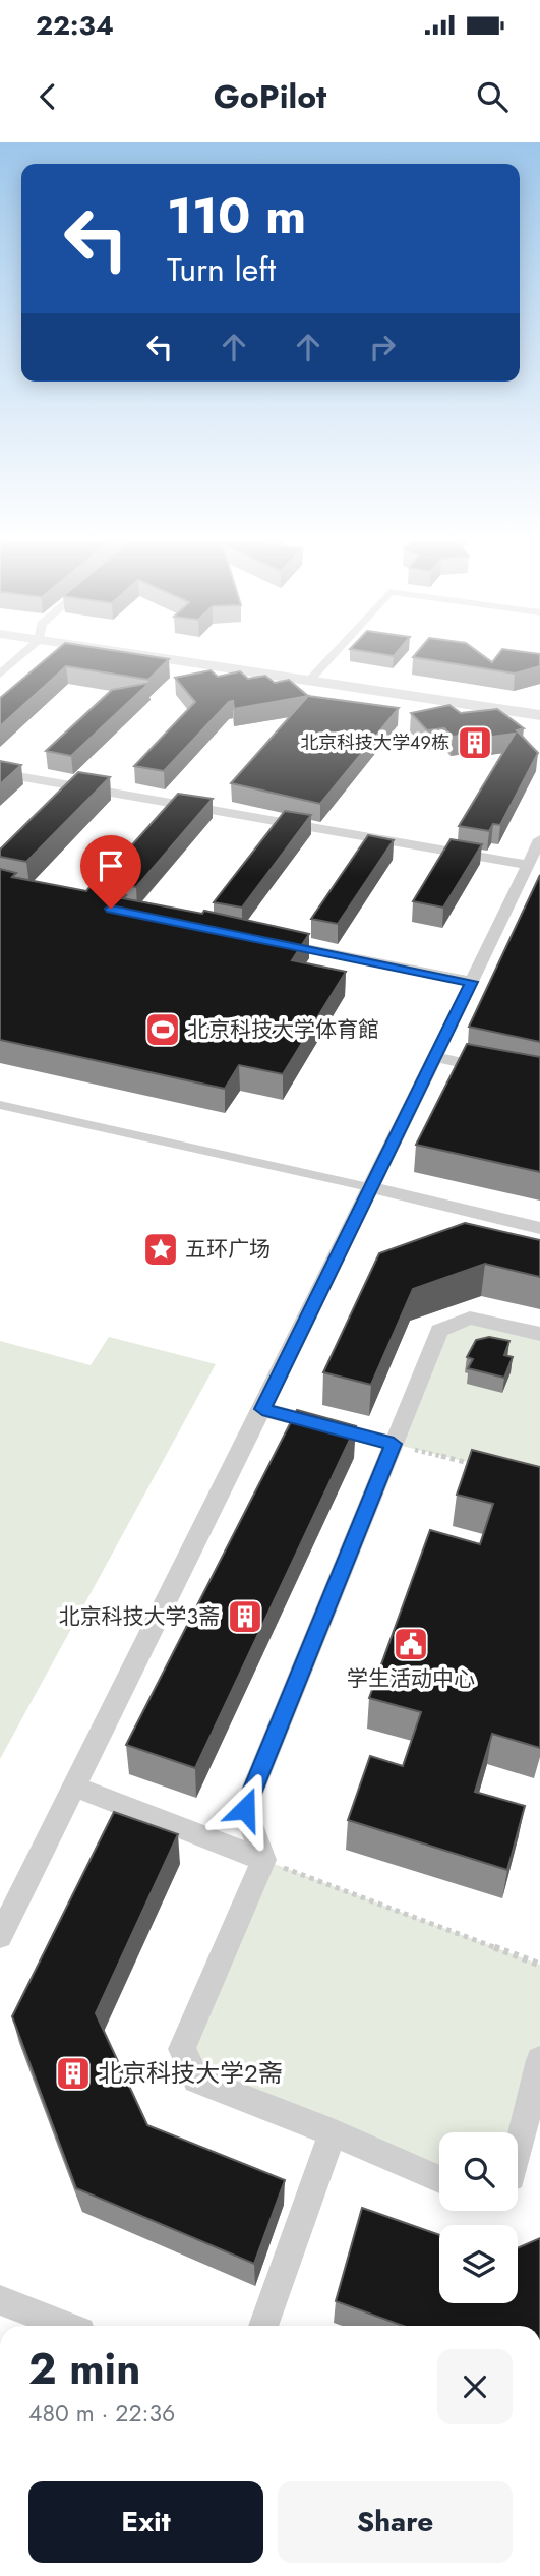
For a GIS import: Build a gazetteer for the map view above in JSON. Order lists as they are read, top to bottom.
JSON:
{
  "places": {
    "building": ["北京科技大学49栋", "北京科技大学3斋", "北京科技大学2斋"],
    "sports": ["北京科技大学体育館"],
    "place": ["五环广场"],
    "public building": ["学生活动中心"]
  },
  "page": {
    "status": "22:34",
    "header": "GoPilot",
    "turn": ["110 m", "Turn left"],
    "heading": ["2 min", "480 m · 22:36"],
    "buttons": ["Exit", "Share"]
  }
}
